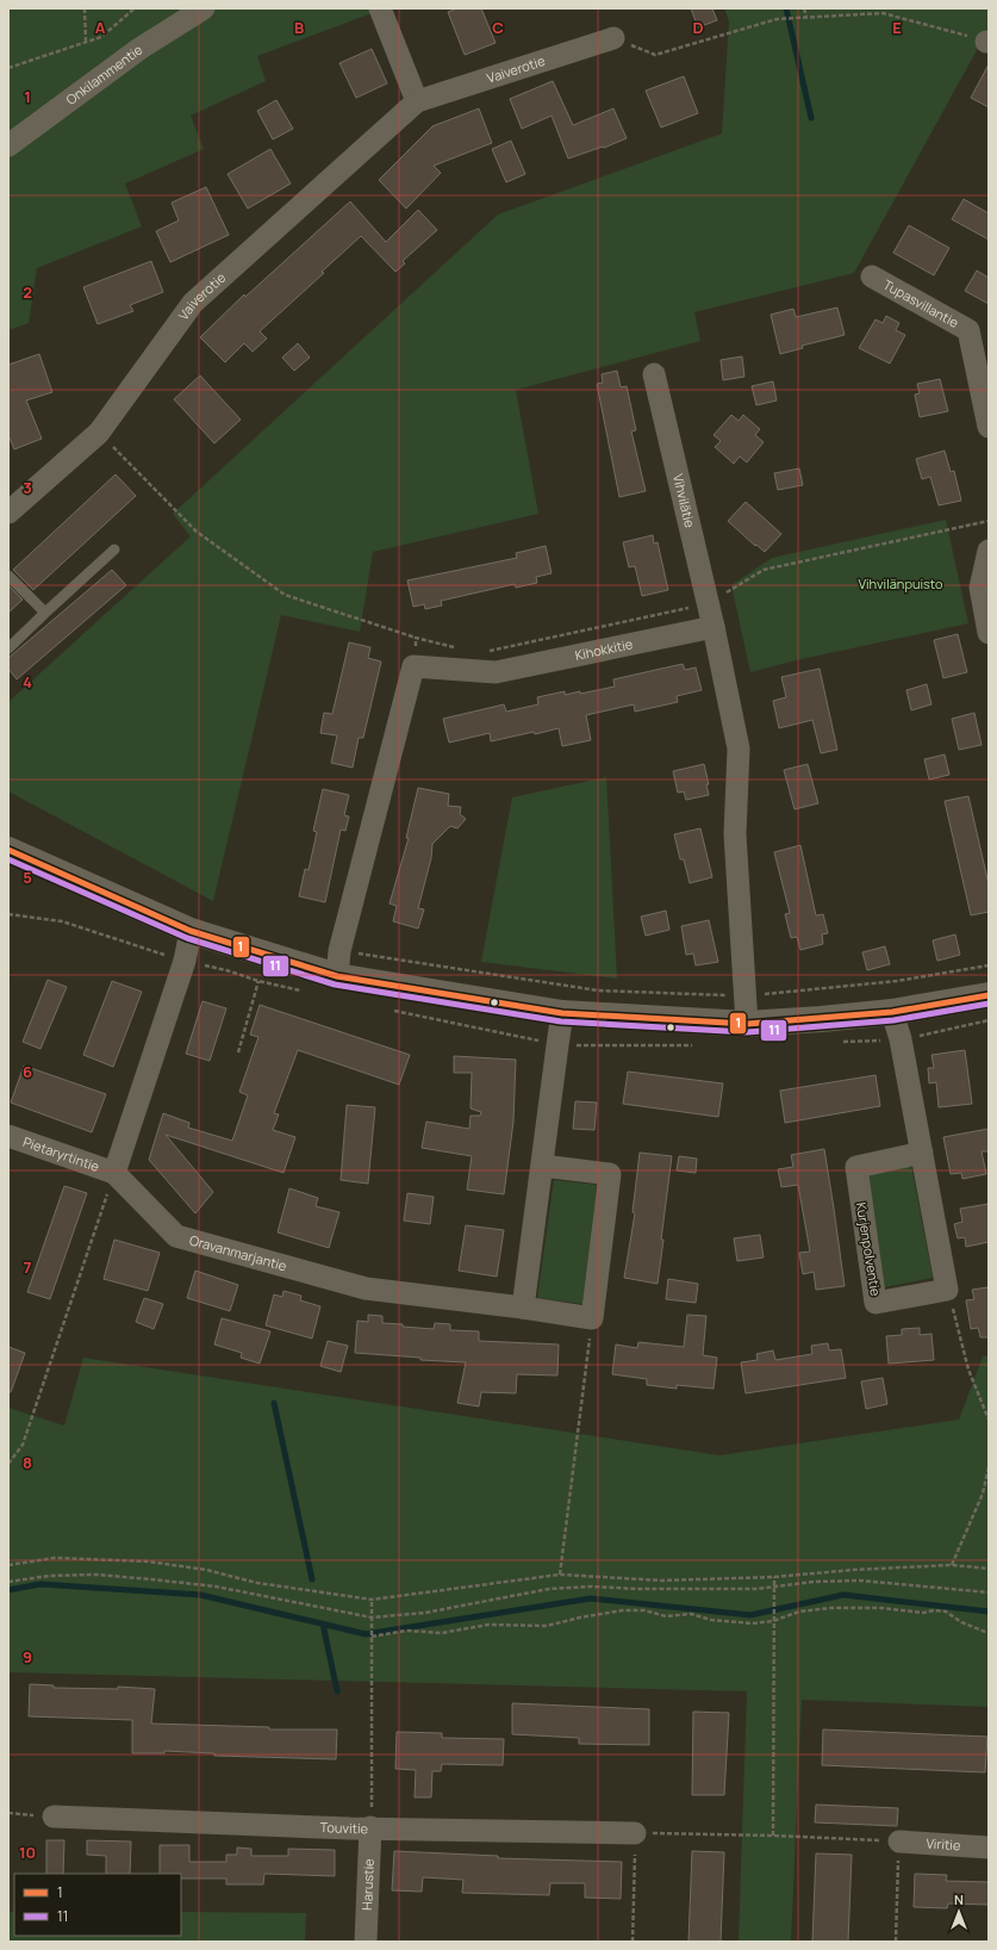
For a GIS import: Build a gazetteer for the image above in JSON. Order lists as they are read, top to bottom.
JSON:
{
  "streets": {
    "street": [
      "Vaiverotie",
      "Onkilammentie",
      "Tupasvillantie",
      "Vihvilätie",
      "Kihokkitie",
      "Pietaryrtintie",
      "Kurjenpolventie",
      "Oravanmarjantie",
      "Touvitie",
      "Viritie",
      "Harustie"
    ]
  },
  "crossings": [
    ["Vihvilätie", "Kihokkitie"],
    ["Pietaryrtintie", "Oravanmarjantie"],
    ["Touvitie", "Harustie"]
  ],
  "parks": ["Vihvilänpuisto"],
  "lines": ["transit line 1", "transit line 11"],
  "legend": ["1", "11"],
  "north": "top",
  "grid": {
    "columns": [
      "A",
      "B",
      "C",
      "D",
      "E"
    ],
    "rows": [
      "1",
      "2",
      "3",
      "4",
      "5",
      "6",
      "7",
      "8",
      "9",
      "10"
    ]
  }
}
